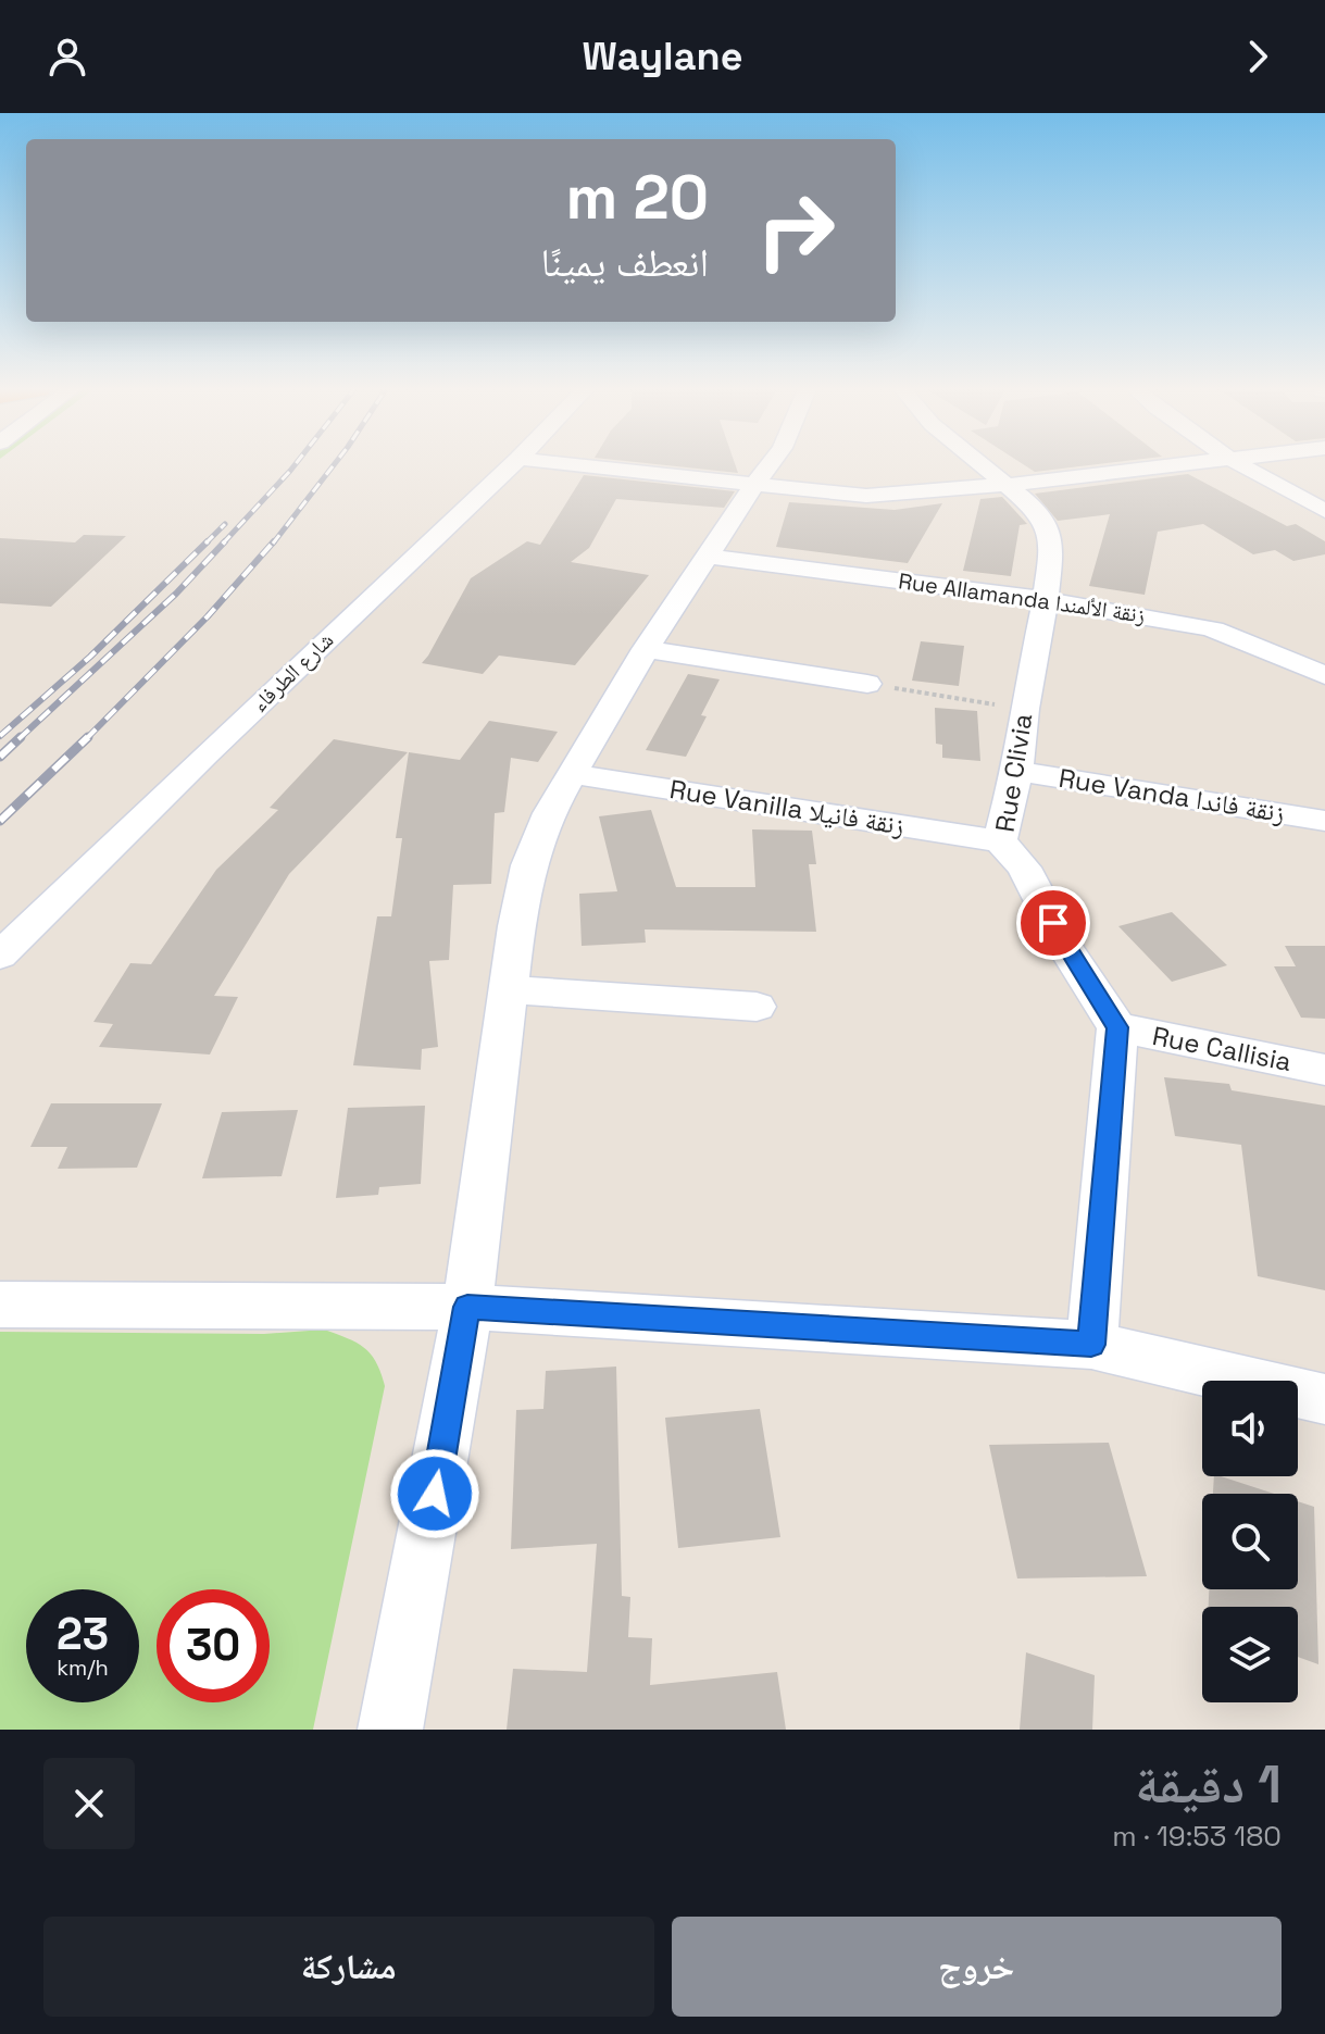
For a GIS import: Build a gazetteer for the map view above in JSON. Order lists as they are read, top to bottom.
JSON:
{
  "streets": {
    "street": [
      "Rue Allamanda زنقة الألمندا",
      "شارع الطرفاء",
      "Rue Clivia",
      "Rue Vanda زنقة فاندا",
      "Rue Vanilla زنقة فانيلا",
      "Rue Callisia"
    ]
  },
  "crossings": [
    ["Rue Allamanda زنقة الألمندا", "Rue Clivia"],
    ["Rue Clivia", "Rue Vanda زنقة فاندا"],
    ["Rue Clivia", "Rue Vanilla زنقة فانيلا"],
    ["Rue Clivia", "Rue Callisia"]
  ],
  "page": {
    "header": "Waylane",
    "turn": ["20 m", "انعطف يمينًا"],
    "speed": "23 km/h",
    "limit": "30",
    "heading": ["1 دقيقة", "180 m · 19:53"],
    "buttons": ["خروج", "مشاركة"]
  }
}
